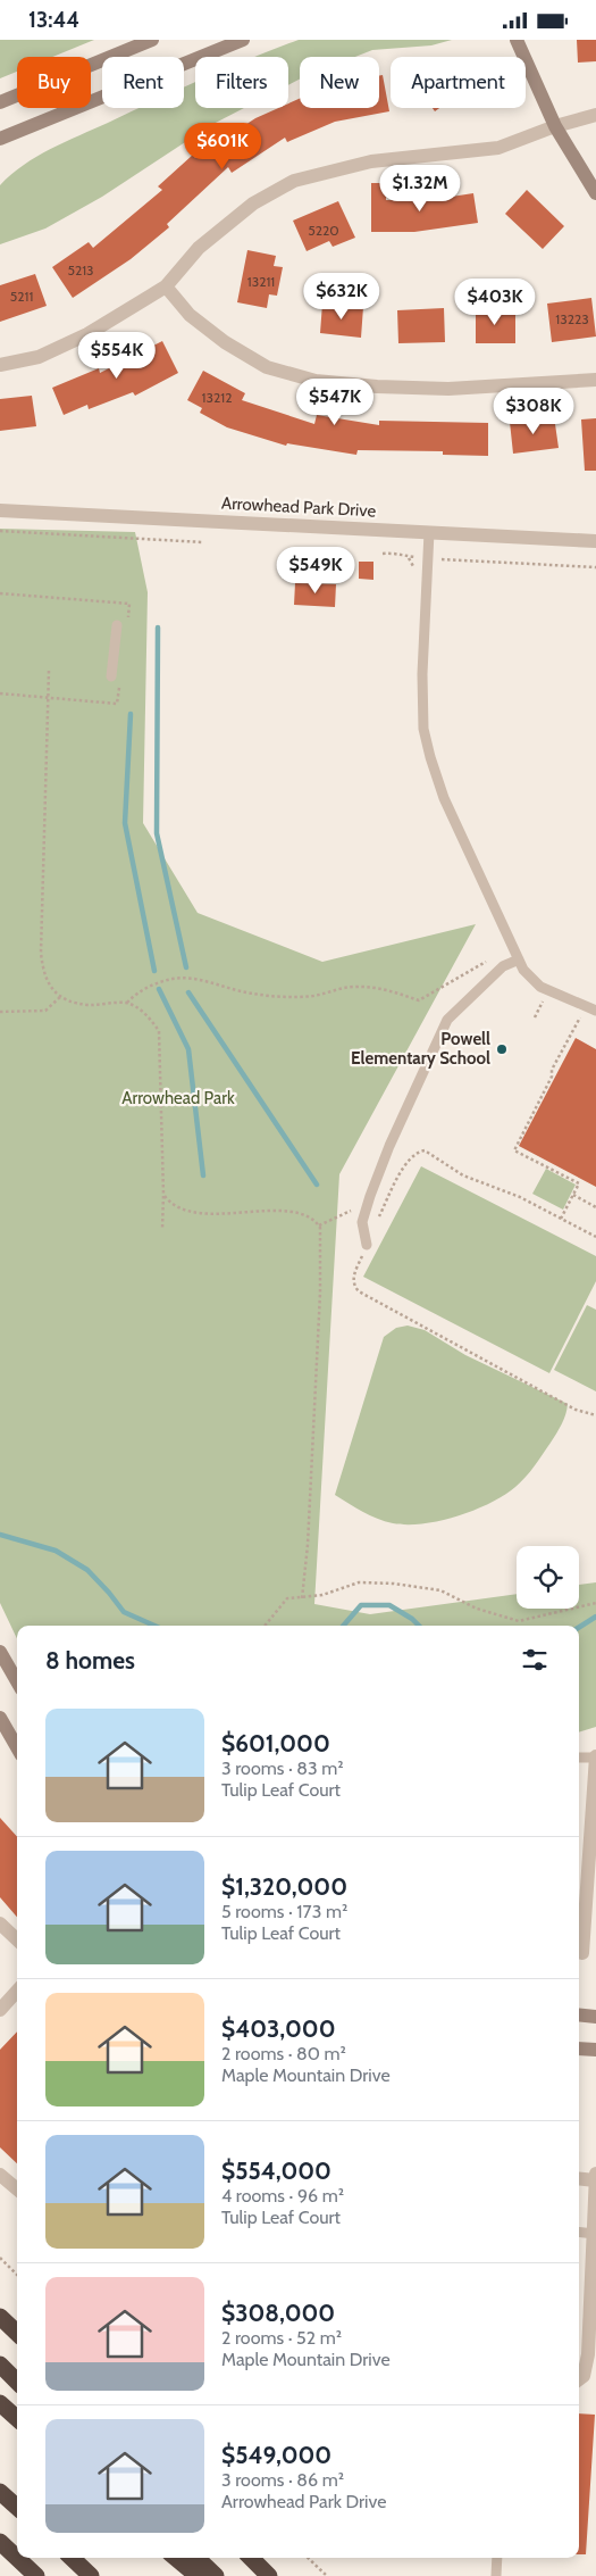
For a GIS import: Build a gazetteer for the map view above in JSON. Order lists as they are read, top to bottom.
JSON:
{
  "streets": {
    "street": ["Arrowhead Park Drive"]
  },
  "parks": ["Arrowhead Park"],
  "places": ["Powell Elementary School"],
  "house_numbers": [
    "5220",
    "5213",
    "13211",
    "5211",
    "13223",
    "13212"
  ],
  "page": {
    "status": "13:44",
    "chip": [
      "Buy",
      "Rent",
      "Filters",
      "New",
      "Apartment"
    ],
    "price": [
      "$601K",
      "$1.32M",
      "$632K",
      "$403K",
      "$554K",
      "$547K",
      "$308K",
      "$549K"
    ],
    "heading": "8 homes",
    "list": [
      {
        "name": "$601,000",
        "note": "3 rooms · 83 m² · Tulip Leaf Court"
      },
      {
        "name": "$1,320,000",
        "note": "5 rooms · 173 m² · Tulip Leaf Court"
      },
      {
        "name": "$403,000",
        "note": "2 rooms · 80 m² · Maple Mountain Drive"
      },
      {
        "name": "$554,000",
        "note": "4 rooms · 96 m² · Tulip Leaf Court"
      },
      {
        "name": "$308,000",
        "note": "2 rooms · 52 m² · Maple Mountain Drive"
      },
      {
        "name": "$549,000",
        "note": "3 rooms · 86 m² · Arrowhead Park Drive"
      }
    ]
  }
}
